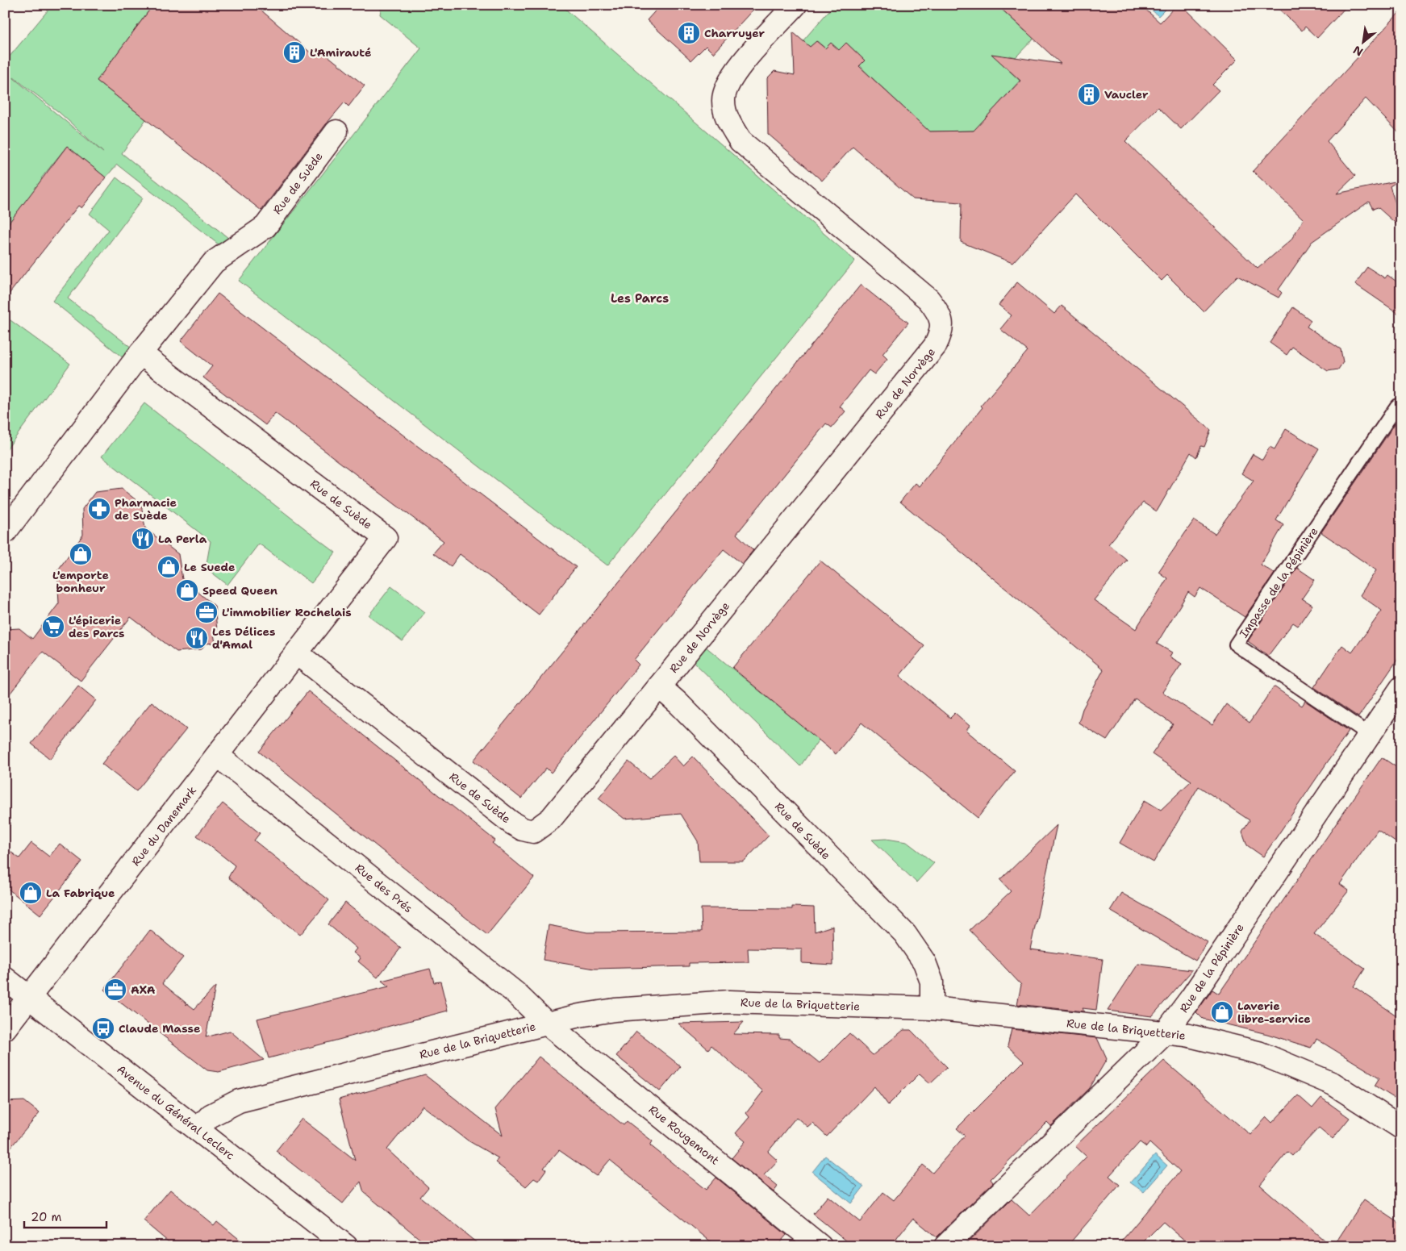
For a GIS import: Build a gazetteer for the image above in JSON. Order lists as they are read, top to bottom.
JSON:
{
  "streets": {
    "street": [
      "Rue de Suède",
      "Rue de Norvège",
      "Rue du Danemark",
      "Rue des Prés",
      "Rue de la Pépinière",
      "Rue de la Briquetterie",
      "Avenue du Général Leclerc",
      "Rue Rougemont"
    ],
    "lane": ["Impasse de la Pépinière"]
  },
  "crossings": [
    ["Rue de Suède", "Rue de Norvège"],
    ["Rue de Suède", "Rue du Danemark"],
    ["Rue de Suède", "Rue de la Briquetterie"],
    ["Impasse de la Pépinière", "Rue de la Pépinière"],
    ["Rue du Danemark", "Rue des Prés"],
    ["Rue du Danemark", "Avenue du Général Leclerc"],
    ["Rue des Prés", "Rue de la Briquetterie"],
    ["Rue des Prés", "Rue Rougemont"],
    ["Rue de la Pépinière", "Rue de la Briquetterie"],
    ["Rue de la Briquetterie", "Avenue du Général Leclerc"],
    ["Rue de la Briquetterie", "Rue Rougemont"]
  ],
  "districts": ["Les Parcs"],
  "places": {
    "building": ["Charruyer", "L'Amirauté", "Vaucler"],
    "pharmacy": ["Pharmacie de Suède"],
    "restaurant": ["La Perla", "Les Délices d'Amal"],
    "shop": [
      "L'emporte bonheur",
      "Le Suede",
      "Speed Queen",
      "La Fabrique",
      "Laverie libre-service"
    ],
    "office": ["L'immobilier Rochelais", "AXA"],
    "supermarket": ["L'épicerie des Parcs"],
    "bus stop": ["Claude Masse"]
  },
  "scale_bar": "20 m",
  "north": "bottom left"
}
